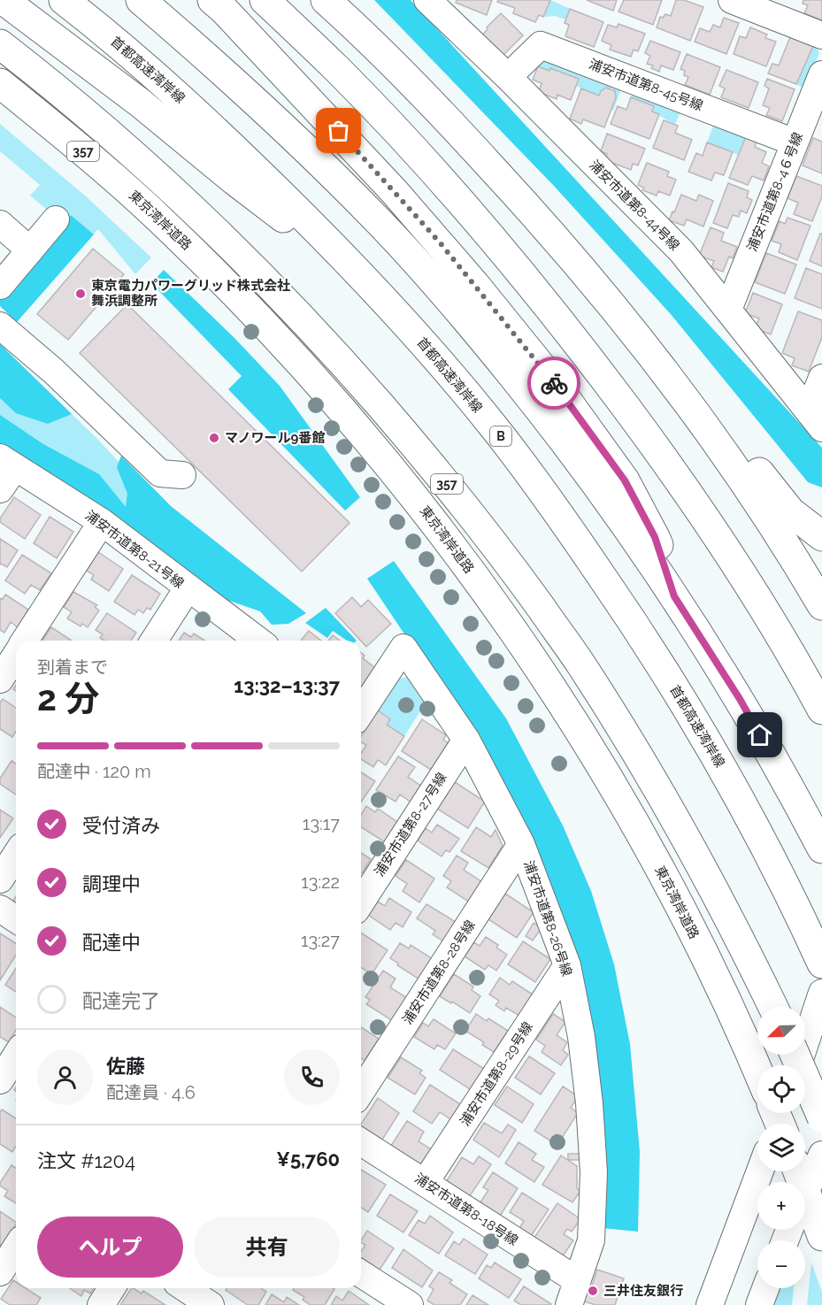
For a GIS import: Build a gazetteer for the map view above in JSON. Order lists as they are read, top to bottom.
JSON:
{
  "streets": {
    "highway": [
      "首都高速湾岸線",
      "357",
      "東京湾岸道路",
      "B"
    ],
    "street": [
      "浦安市道第8-45号線",
      "浦安市道第8-4６号線",
      "浦安市道第8-44号線",
      "浦安市道第8-21号線",
      "浦安市道第8-27号線",
      "浦安市道第8-26号線",
      "浦安市道第8-28号線",
      "浦安市道第8-29号線",
      "浦安市道第8-18号線"
    ]
  },
  "crossings": [
    ["浦安市道第8-45号線", "浦安市道第8-4６号線"],
    ["浦安市道第8-45号線", "浦安市道第8-44号線"],
    ["浦安市道第8-4６号線", "浦安市道第8-44号線"],
    ["浦安市道第8-27号線", "浦安市道第8-26号線"],
    ["浦安市道第8-26号線", "浦安市道第8-28号線"],
    ["浦安市道第8-26号線", "浦安市道第8-29号線"],
    ["浦安市道第8-26号線", "浦安市道第8-18号線"],
    ["浦安市道第8-29号線", "浦安市道第8-18号線"]
  ],
  "places": ["東京電力パワーグリッド株式会社 舞浜調整所", "マノワール9番館", "三井住友銀行"],
  "north": "bottom left",
  "page": {
    "heading": ["2 分", "到着まで", "13:32–13:37"],
    "panel": [
      "佐藤",
      "配達員 · 4.6",
      "注文 #1204",
      "¥5,760"
    ],
    "bar": "配達中 · 120 m",
    "list": [
      ["受付済み", "13:17"],
      ["調理中", "13:22"],
      ["配達中", "13:27"],
      "配達完了"
    ],
    "map_buttons": ["+", "−"],
    "buttons": ["ヘルプ", "共有"]
  }
}
